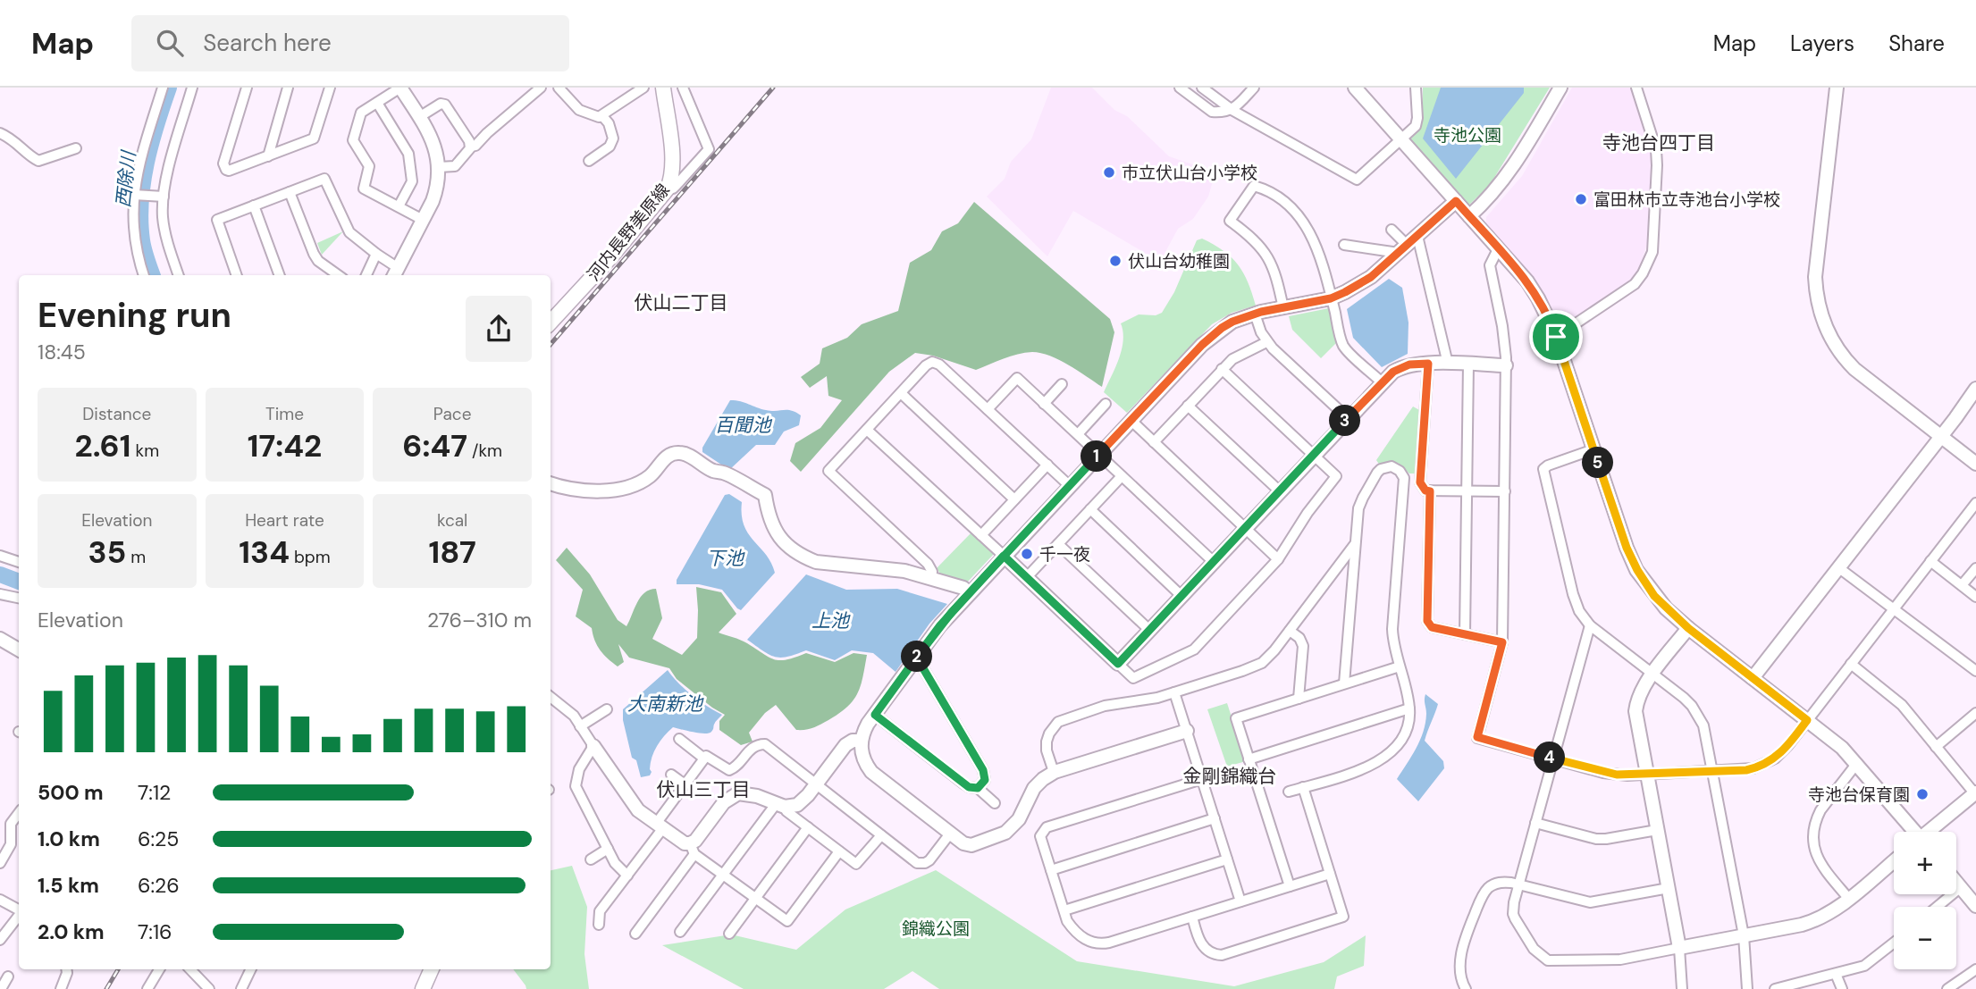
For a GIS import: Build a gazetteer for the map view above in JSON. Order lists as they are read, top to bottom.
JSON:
{
  "streets": {
    "main road": ["河内長野美原線"]
  },
  "districts": [
    "寺池台四丁目",
    "伏山二丁目",
    "金剛錦織台",
    "伏山三丁目"
  ],
  "water": [
    "西除川",
    "百聞池",
    "下池",
    "上池",
    "大南新池"
  ],
  "parks": ["寺池公園", "錦織公園"],
  "places": [
    "市立伏山台小学校",
    "富田林市立寺池台小学校",
    "伏山台幼稚園",
    "千一夜",
    "寺池台保育園"
  ],
  "page": {
    "header": "Map",
    "search": "Search here",
    "nav": ["Map", "Layers", "Share"],
    "heading": ["Evening run", "18:45"],
    "stats": [
      ["Distance", "2.61 km"],
      ["Time", "17:42"],
      ["Pace", "6:47 /km"],
      ["Elevation", "35 m"],
      ["Heart rate", "134 bpm"],
      ["kcal", "187"]
    ],
    "pins": [
      "3",
      "1",
      "5",
      "2",
      "4"
    ],
    "chart": ["Elevation", "276–310 m"],
    "list": [
      {
        "name": "500 m",
        "note": "7:12"
      },
      {
        "name": "1.0 km",
        "note": "6:25"
      },
      {
        "name": "1.5 km",
        "note": "6:26"
      },
      {
        "name": "2.0 km",
        "note": "7:16"
      }
    ],
    "map_buttons": ["+", "−"]
  }
}
